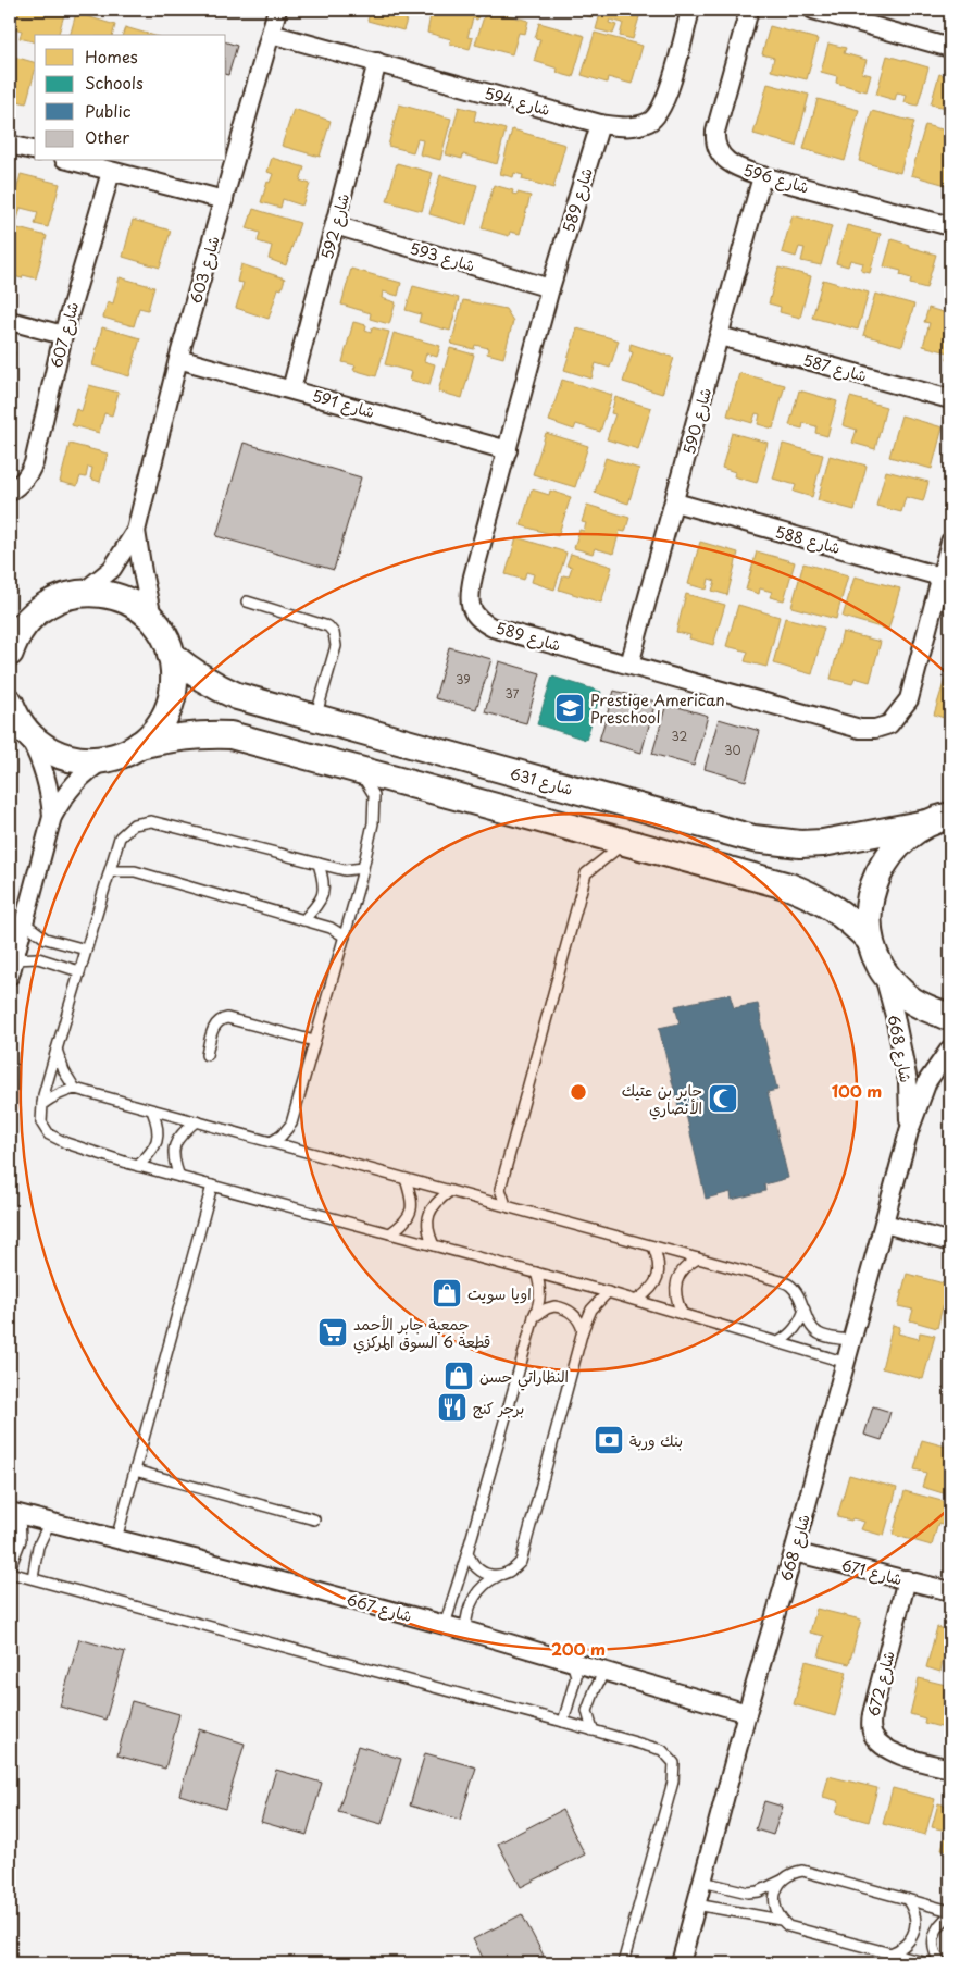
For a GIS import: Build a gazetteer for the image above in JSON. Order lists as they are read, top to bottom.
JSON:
{
  "streets": {
    "main road": ["شارع 631"],
    "street": [
      "شارع 594",
      "شارع 596",
      "شارع 589",
      "شارع 592",
      "شارع 593",
      "شارع 603",
      "شارع 607",
      "شارع 587",
      "شارع 591",
      "شارع 590",
      "شارع 588",
      "شارع 668",
      "شارع 671",
      "شارع 667",
      "شارع 672"
    ]
  },
  "crossings": [
    ["شارع 594", "شارع 589"],
    ["شارع 594", "شارع 592"],
    ["شارع 594", "شارع 603"],
    ["شارع 596", "شارع 590"],
    ["شارع 589", "شارع 593"],
    ["شارع 589", "شارع 591"],
    ["شارع 589", "شارع 590"],
    ["شارع 589", "شارع 588"],
    ["شارع 592", "شارع 593"],
    ["شارع 592", "شارع 591"],
    ["شارع 603", "شارع 591"],
    ["شارع 587", "شارع 590"],
    ["شارع 590", "شارع 588"],
    ["شارع 668", "شارع 671"],
    ["شارع 668", "شارع 667"],
    ["شارع 671", "شارع 672"]
  ],
  "places": {
    "school or university": ["Prestige American Preschool"],
    "mosque": ["جابر بن عتيك الأنصاري"],
    "shop": ["اويا سويت", "النظاراتي حسن"],
    "supermarket": ["جمعية جابر الأحمد قطعة 6 السوق المركزي"],
    "restaurant": ["برجر كنج"],
    "bank": ["بنك وربة"]
  },
  "house_numbers": [
    "39",
    "37",
    "32",
    "30"
  ],
  "legend": [
    "Homes",
    "Schools",
    "Public",
    "Other"
  ],
  "rings": ["100 m", "200 m"]
}
